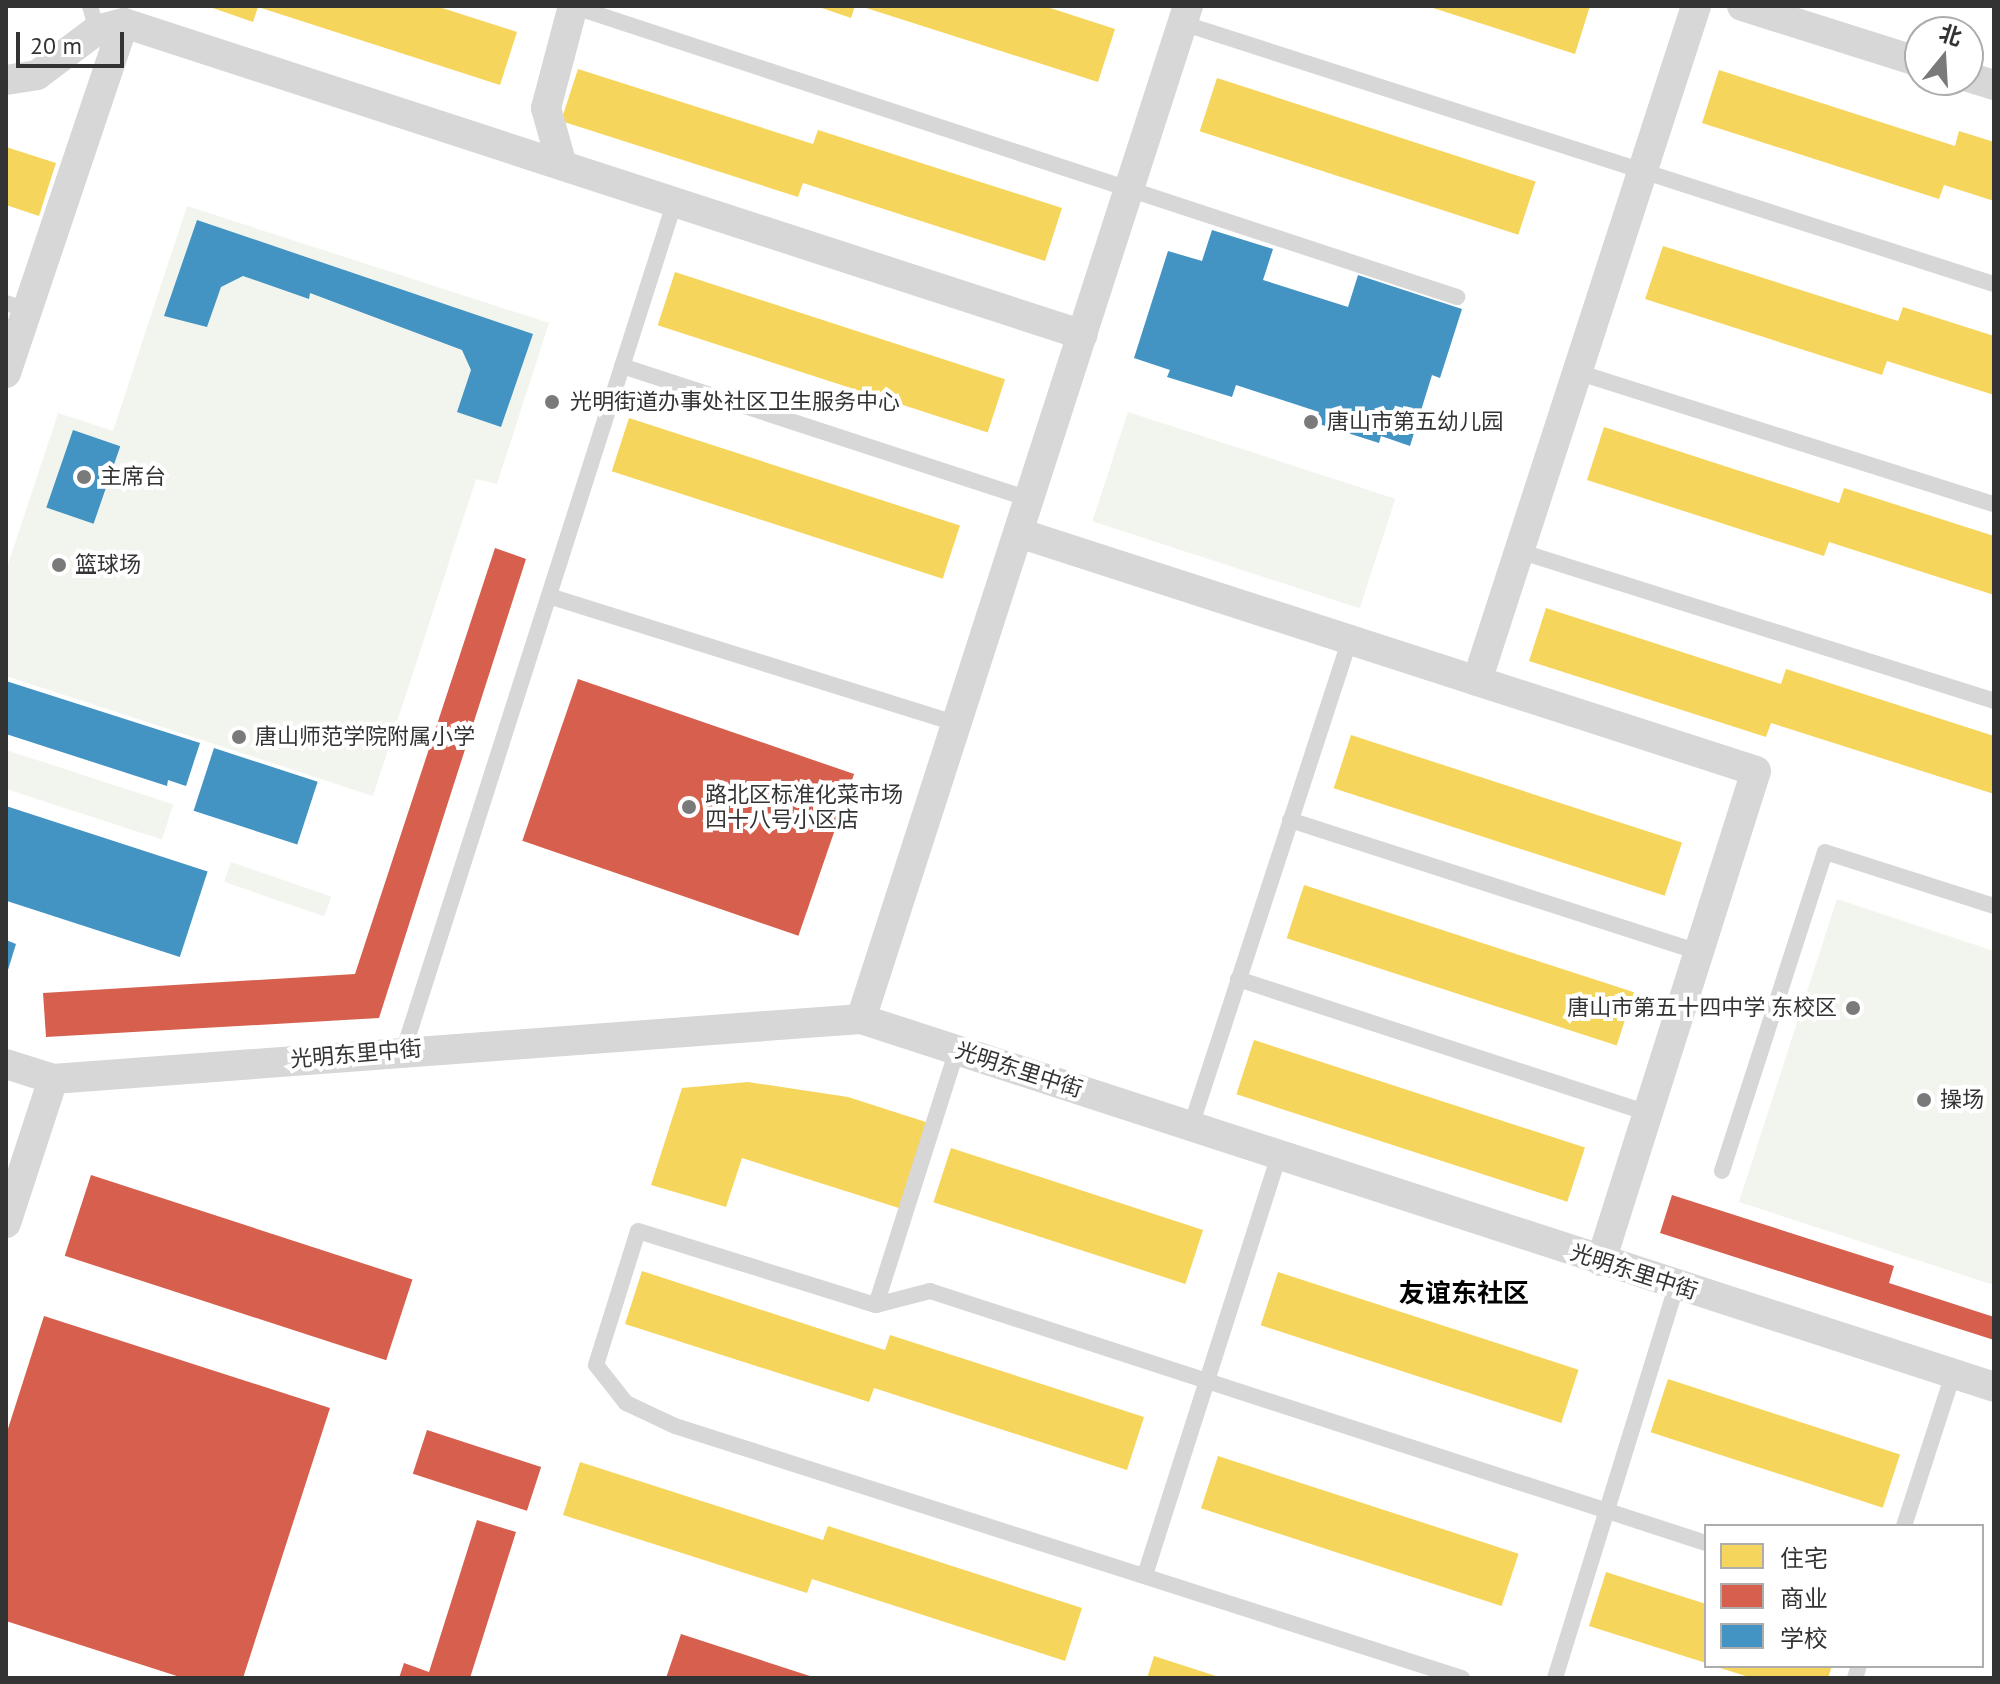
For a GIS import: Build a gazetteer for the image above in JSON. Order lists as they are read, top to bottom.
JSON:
{
  "streets": {
    "street": ["光明东里中街"]
  },
  "districts": ["友谊东社区"],
  "places": [
    "光明街道办事处社区卫生服务中心",
    "唐山市第五幼儿园",
    "主席台",
    "篮球场",
    "唐山师范学院附属小学",
    "路北区标准化菜市场 四十八号小区店",
    "唐山市第五十四中学 东校区",
    "操场"
  ],
  "legend": ["住宅", "商业", "学校"],
  "scale_bar": "20 m",
  "north": "top"
}
